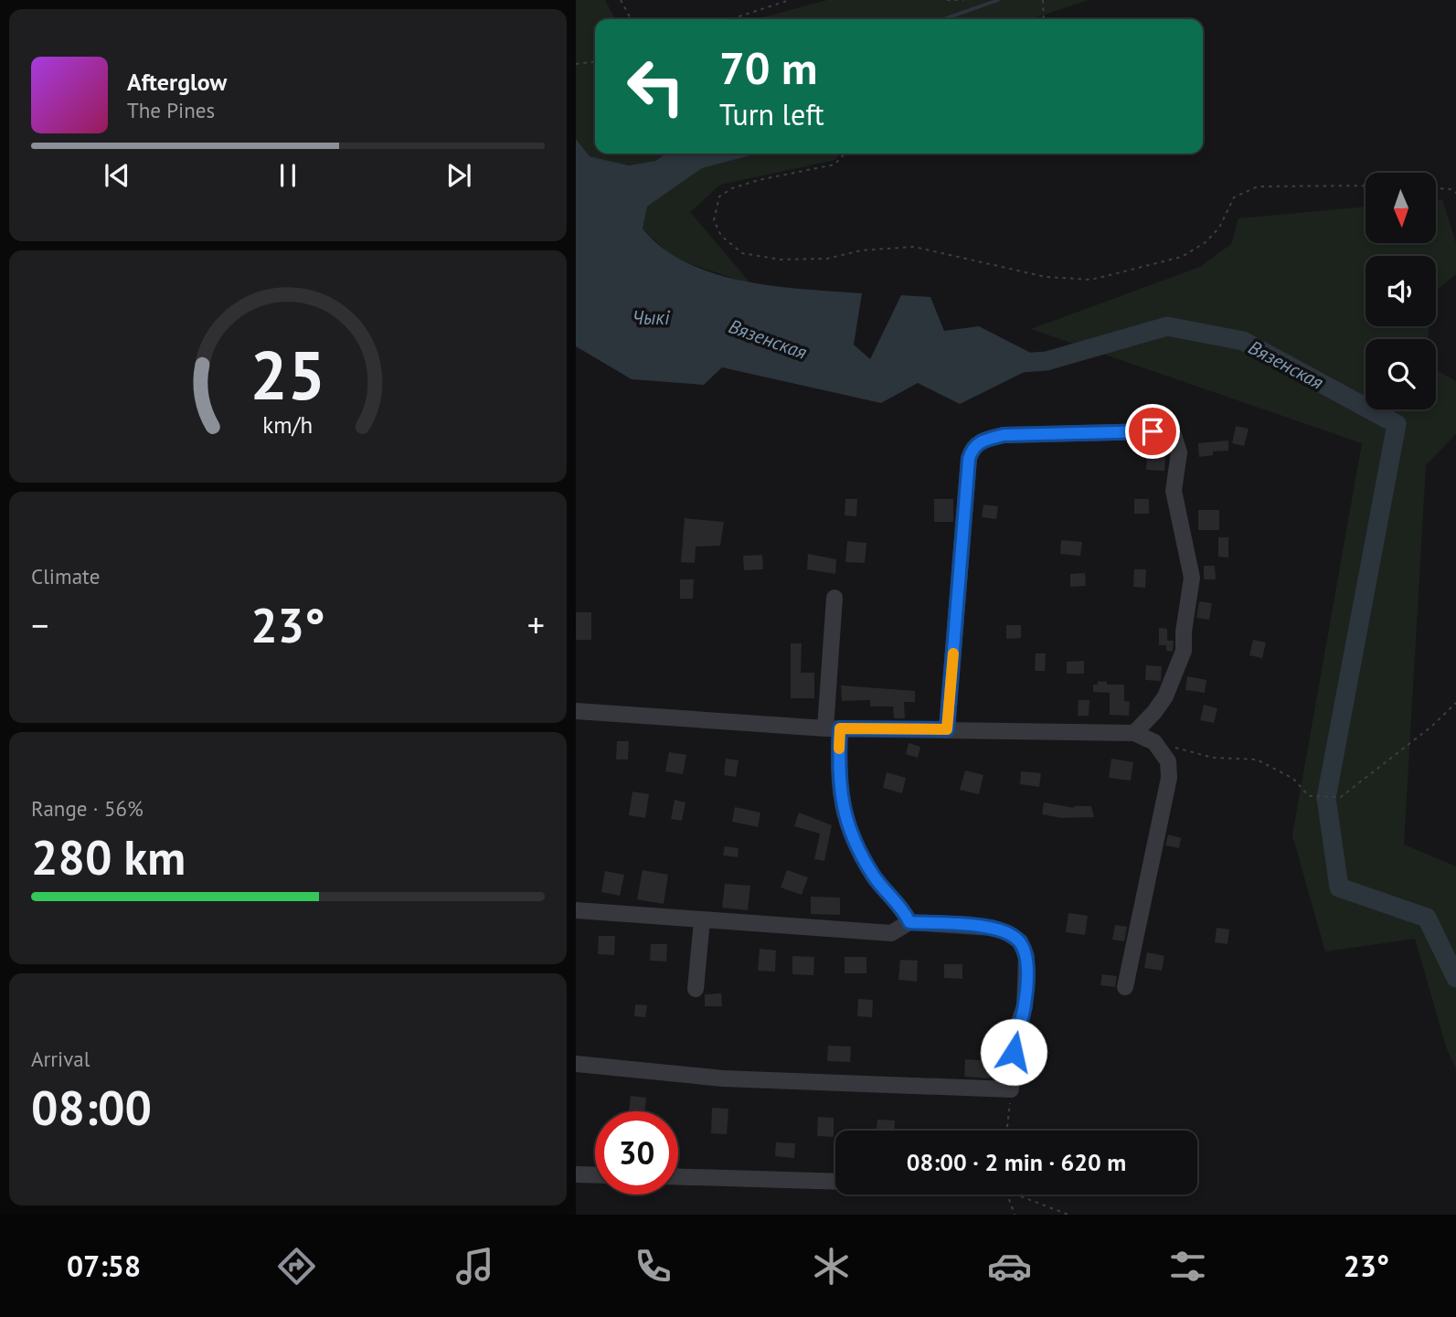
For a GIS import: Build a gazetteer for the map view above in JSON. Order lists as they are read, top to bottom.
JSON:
{
  "water": ["Чыкі", "Вязенская"],
  "north": "bottom",
  "page": {
    "turn": ["70 m", "Turn left"],
    "song": ["Afterglow", "The Pines"],
    "tile": [
      "Climate",
      ["Range · 56%", "280 km"],
      ["Arrival", "08:00"]
    ],
    "heat": ["−", "23°", "+"],
    "limit": "30",
    "trip": "08:00 · 2 min · 620 m",
    "tabs": ["07:58", "23°"],
    "gauge": ["25", "km/h"]
  }
}
